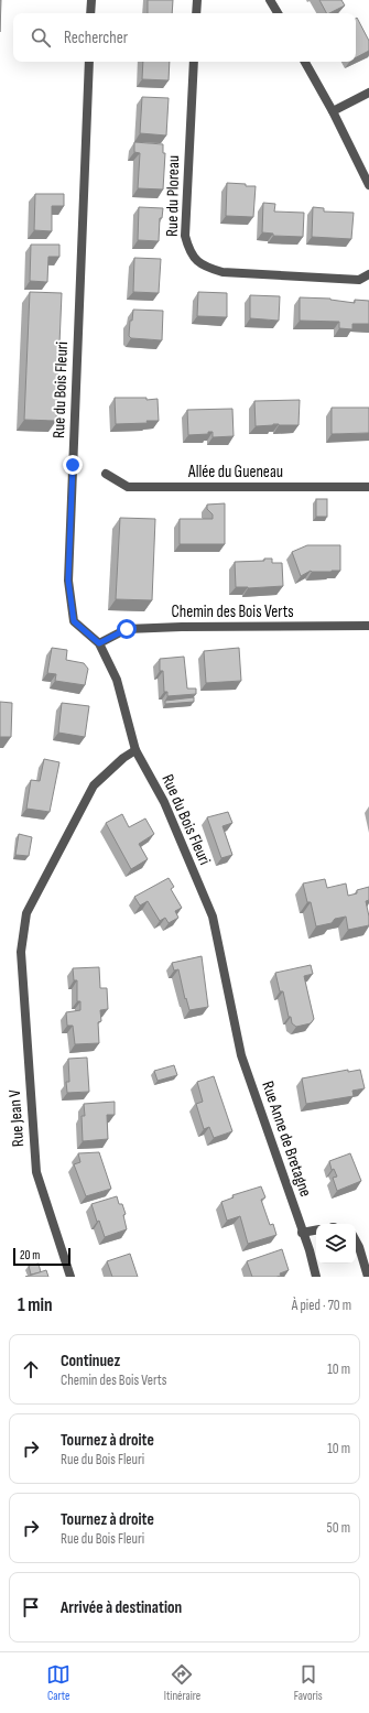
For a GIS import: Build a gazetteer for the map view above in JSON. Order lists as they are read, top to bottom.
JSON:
{
  "streets": {
    "street": [
      "Rue du Ploreau",
      "Rue du Bois Fleuri",
      "Allée du Gueneau",
      "Chemin des Bois Verts",
      "Rue Jean V",
      "Rue Anne de Bretagne"
    ]
  },
  "crossings": [
    ["Rue du Bois Fleuri", "Chemin des Bois Verts"],
    ["Rue du Bois Fleuri", "Rue Jean V"],
    ["Rue du Bois Fleuri", "Rue Anne de Bretagne"]
  ],
  "scale_bar": "20 m",
  "page": {
    "search": "Rechercher",
    "scale": "20 m",
    "heading": ["1 min", "À pied · 70 m"],
    "list": [
      ["Continuez", "Chemin des Bois Verts", "10 m"],
      ["Tournez à droite", "Rue du Bois Fleuri", "10 m"],
      ["Tournez à droite", "Rue du Bois Fleuri", "50 m"],
      "Arrivée à destination"
    ],
    "nav": ["Carte", "Itinéraire", "Favoris"]
  }
}
